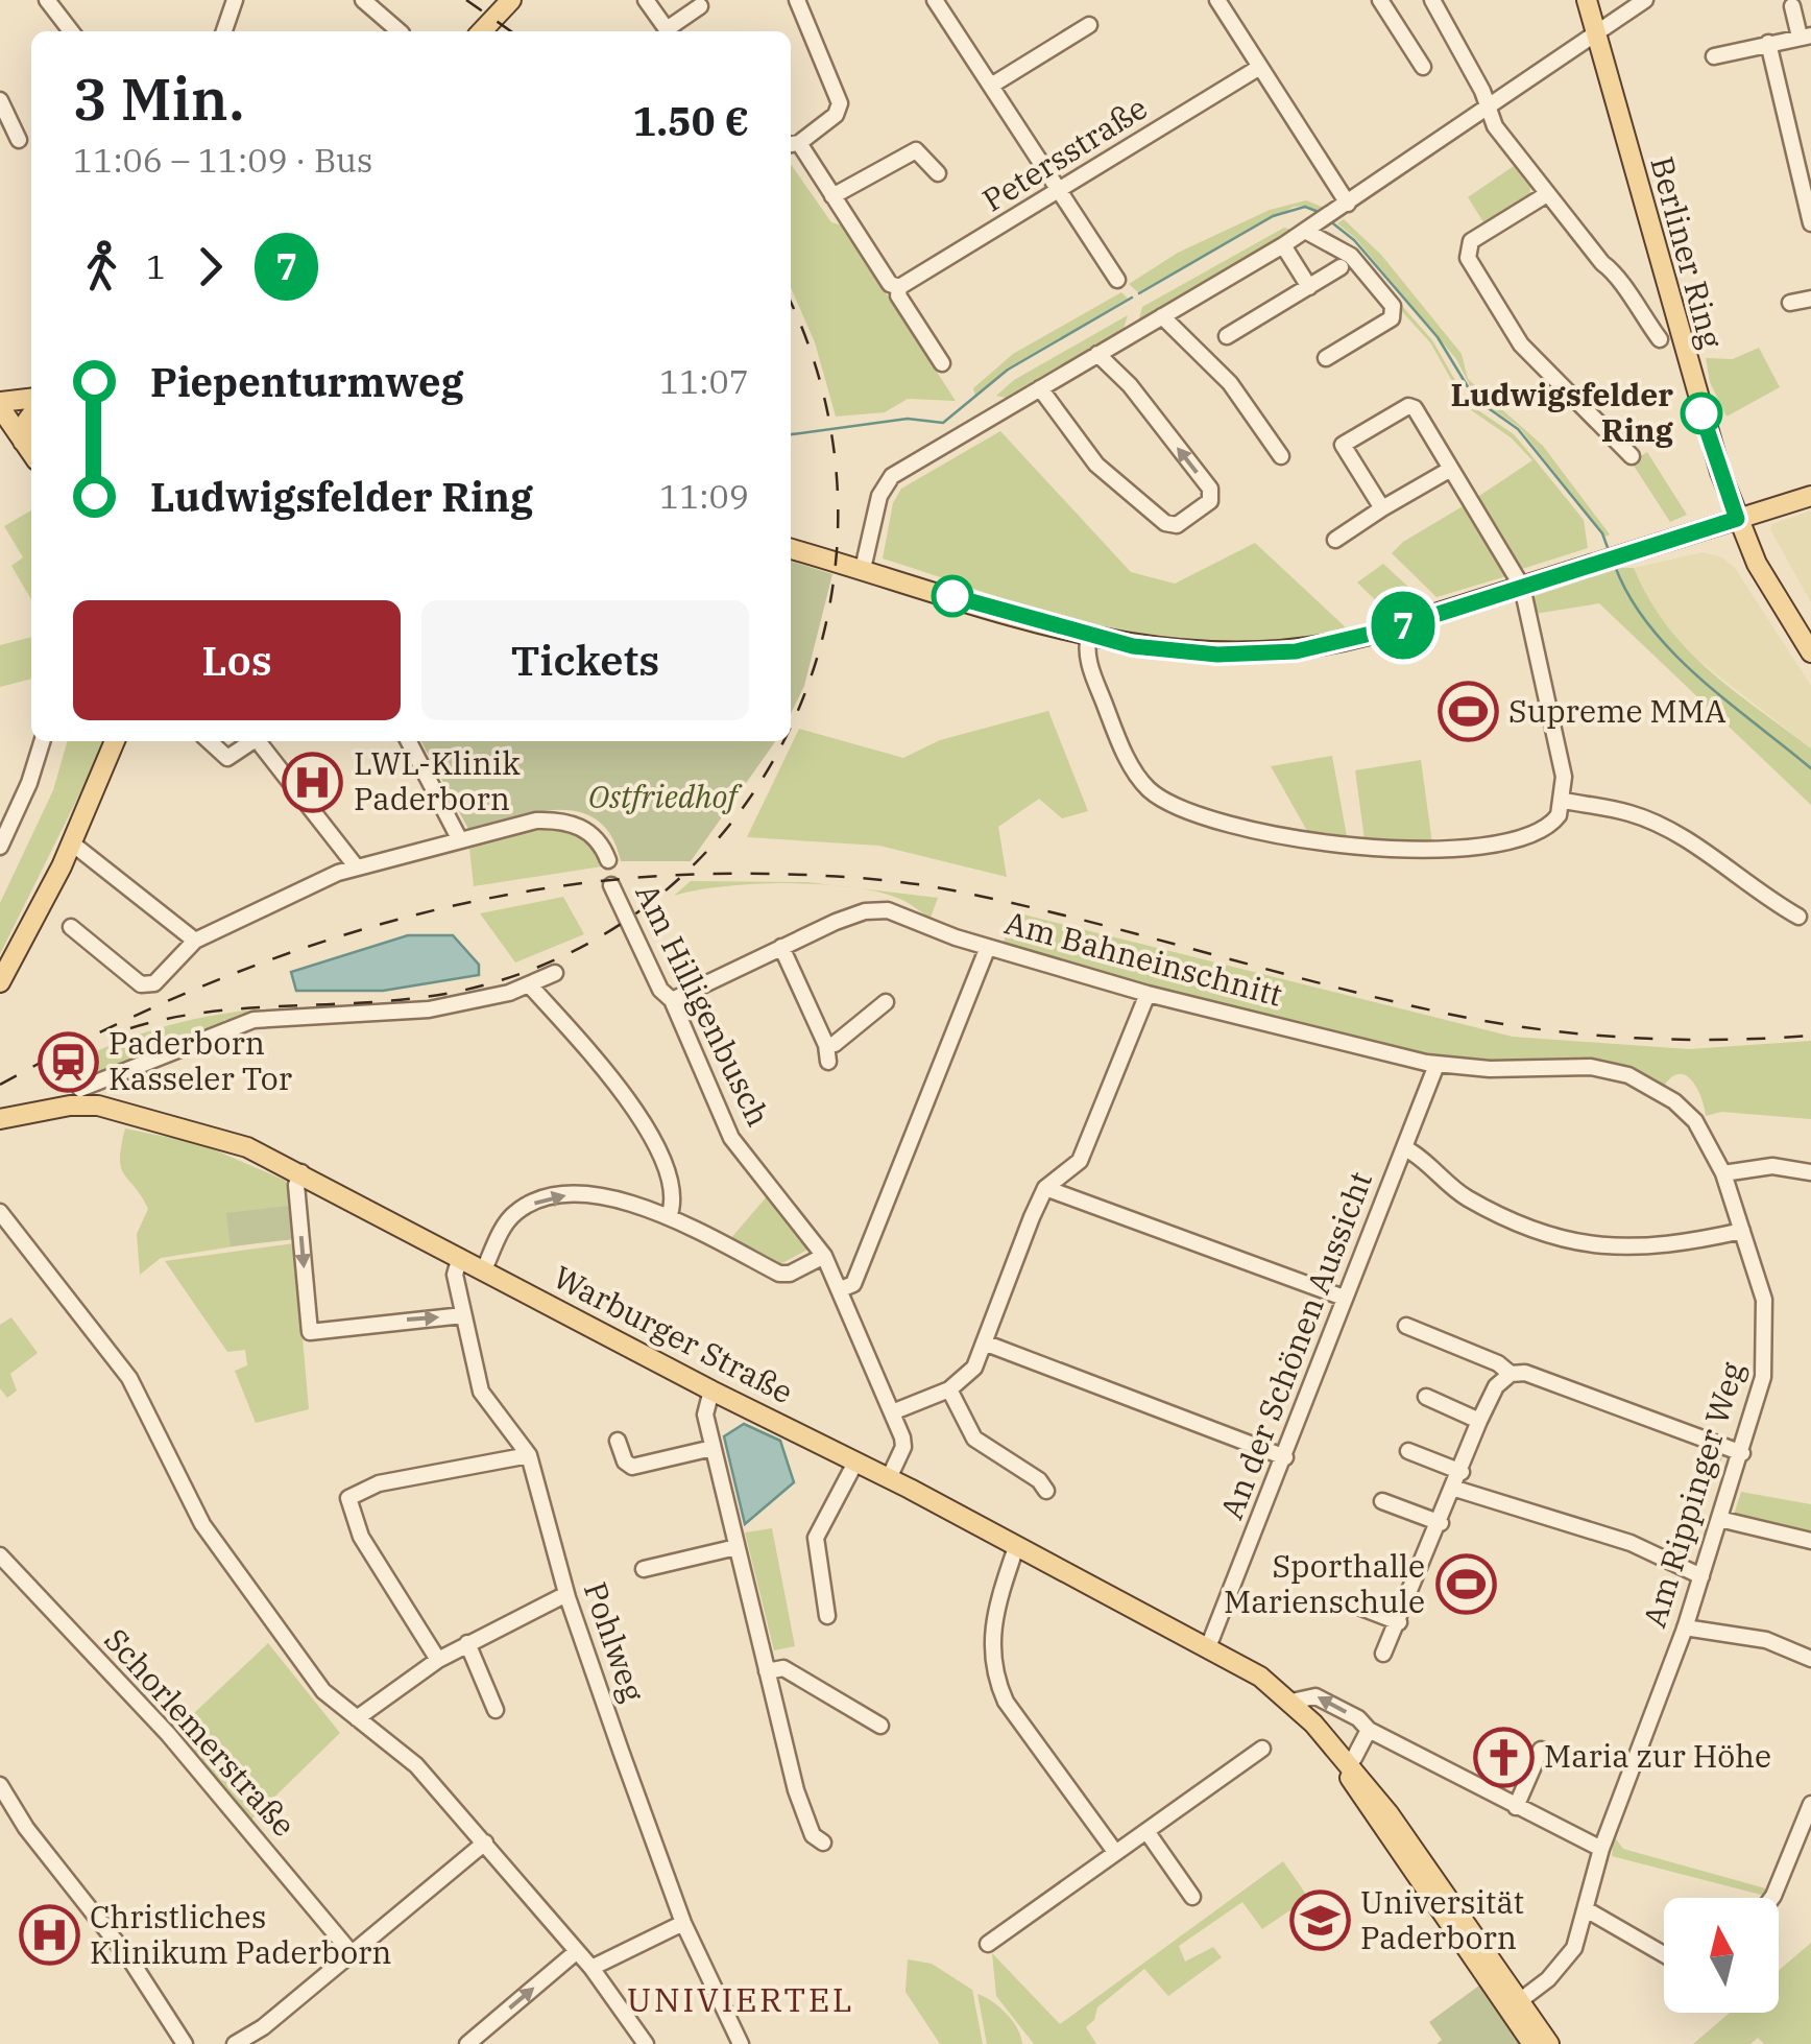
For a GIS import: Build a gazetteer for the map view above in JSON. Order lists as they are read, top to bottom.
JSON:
{
  "streets": {
    "main road": ["Berliner Ring", "Warburger Straße"],
    "street": [
      "Petersstraße",
      "Am Bahneinschnitt",
      "Am Hilligenbusch",
      "An der Schönen Aussicht",
      "Am Rippinger Weg",
      "Pohlweg",
      "Schorlemerstraße"
    ]
  },
  "crossings": [
    ["Am Bahneinschnitt", "Am Hilligenbusch"],
    ["Am Bahneinschnitt", "An der Schönen Aussicht"],
    ["Am Bahneinschnitt", "Am Rippinger Weg"],
    ["Am Hilligenbusch", "Warburger Straße"],
    ["Warburger Straße", "An der Schönen Aussicht"],
    ["Warburger Straße", "Am Rippinger Weg"],
    ["Warburger Straße", "Pohlweg"]
  ],
  "districts": ["UNIVIERTEL"],
  "parks": ["Ostfriedhof"],
  "places": {
    "other": ["Ludwigsfelder Ring"],
    "sports": ["Supreme MMA", "Sporthalle Marienschule"],
    "hospital": ["LWL-Klinik Paderborn", "Christliches Klinikum Paderborn"],
    "station": ["Paderborn Kasseler Tor"],
    "church": ["Maria zur Höhe"],
    "school or university": ["Universität Paderborn"]
  },
  "lines": ["bus line 7"],
  "north": "top",
  "page": {
    "on_map": "7",
    "heading": ["3 Min.", "11:06 – 11:09 · Bus", "1.50 €"],
    "legs": ["1", "7"],
    "list": [
      {
        "name": "Piepenturmweg",
        "value": "11:07"
      },
      {
        "name": "Ludwigsfelder Ring",
        "value": "11:09"
      }
    ],
    "buttons": ["Los", "Tickets"]
  }
}
